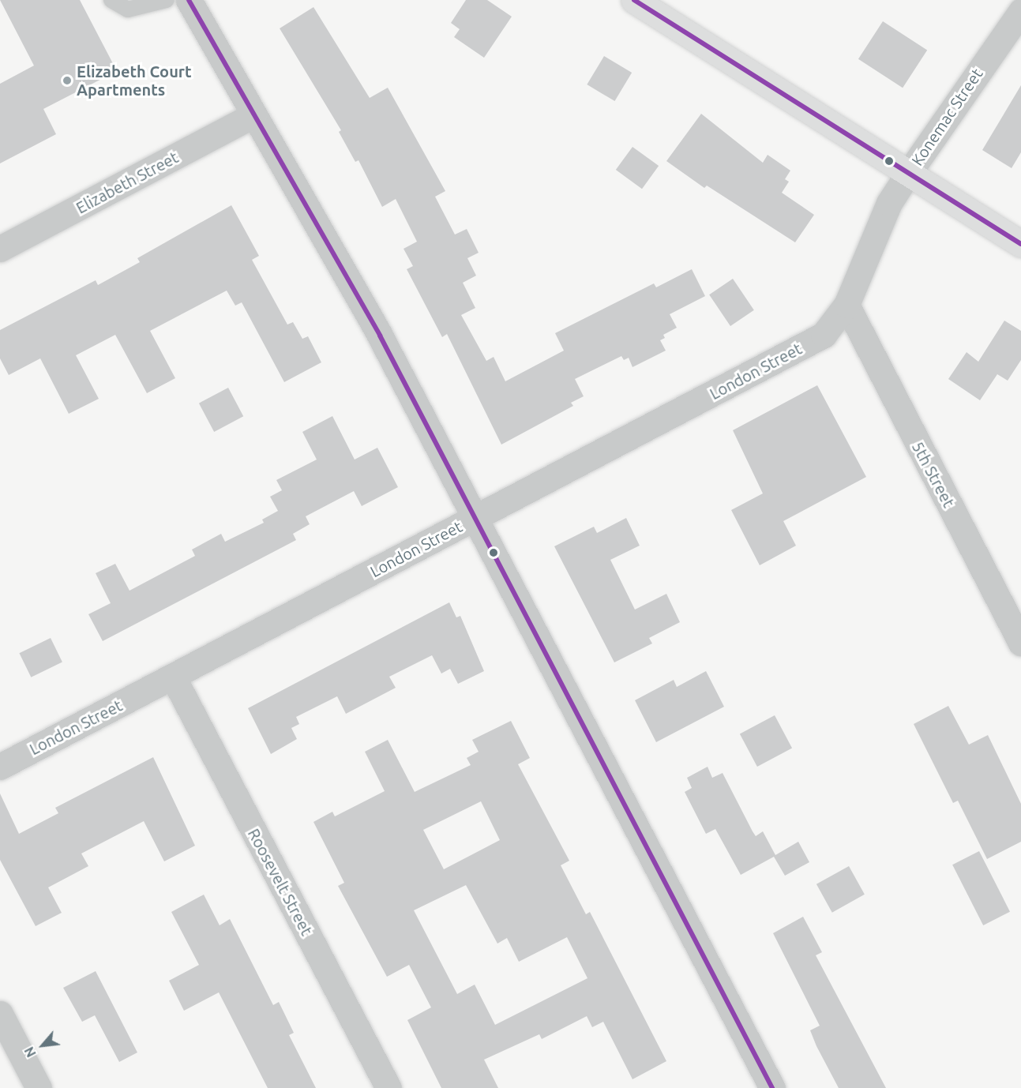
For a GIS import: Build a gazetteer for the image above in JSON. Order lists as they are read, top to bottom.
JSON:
{
  "streets": {
    "street": [
      "Konemac Street",
      "Elizabeth Street",
      "London Street",
      "5th Street",
      "Roosevelt Street"
    ]
  },
  "crossings": [
    ["Konemac Street", "London Street"],
    ["Konemac Street", "5th Street"],
    ["London Street", "5th Street"],
    ["London Street", "Roosevelt Street"]
  ],
  "places": ["Elizabeth Court Apartments"],
  "north": "bottom left"
}
